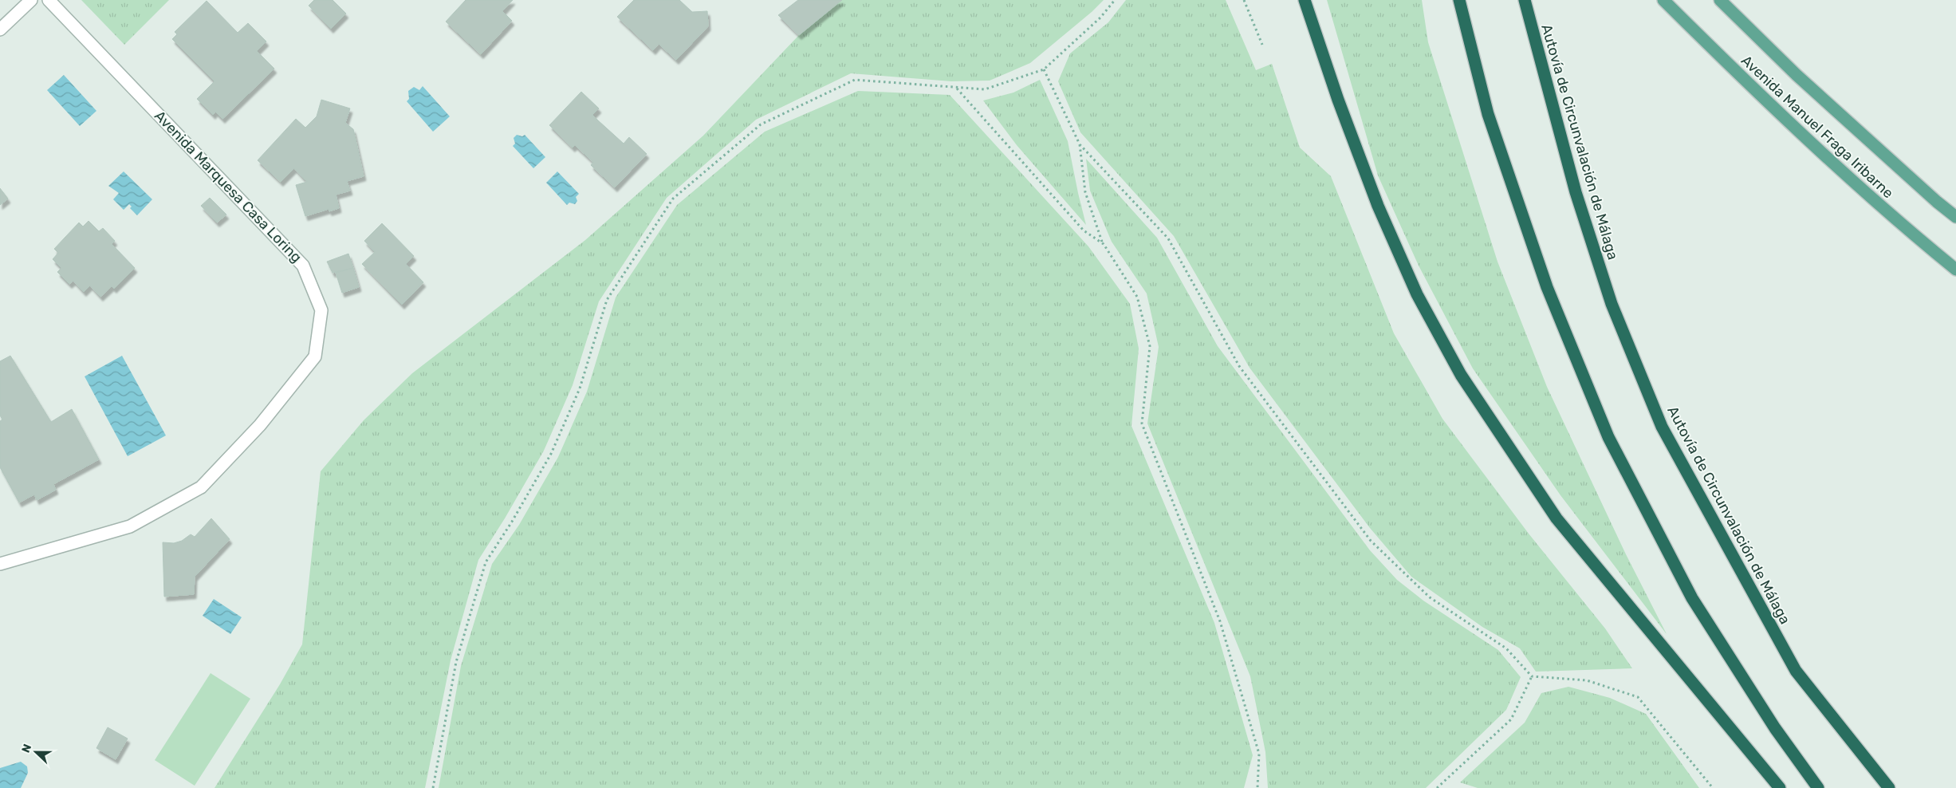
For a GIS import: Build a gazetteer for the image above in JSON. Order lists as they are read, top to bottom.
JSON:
{
  "streets": {
    "highway": ["Autovía de Circunvalación de Málaga"],
    "main road": ["Avenida Manuel Fraga Iribarne"],
    "street": ["Avenida Marquesa Casa Loring"]
  },
  "north": "left"
}
